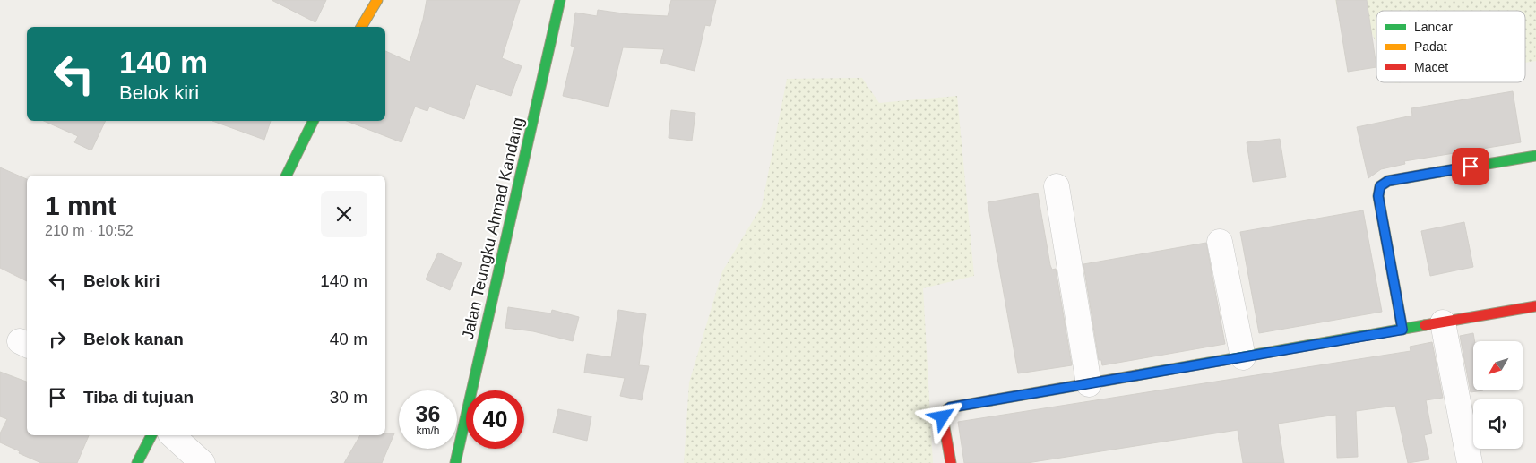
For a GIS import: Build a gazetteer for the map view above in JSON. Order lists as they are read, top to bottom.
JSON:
{
  "streets": {
    "main road": ["Jalan Teungku Ahmad Kandang"]
  },
  "legend": ["Lancar", "Padat", "Macet"],
  "north": "bottom left",
  "page": {
    "turn": ["140 m", "Belok kiri"],
    "heading": ["1 mnt", "210 m · 10:52"],
    "list": [
      {
        "name": "Belok kiri",
        "value": "140 m"
      },
      {
        "name": "Belok kanan",
        "value": "40 m"
      },
      {
        "name": "Tiba di tujuan",
        "value": "30 m"
      }
    ],
    "speed": "36 km/h",
    "limit": "40"
  }
}
